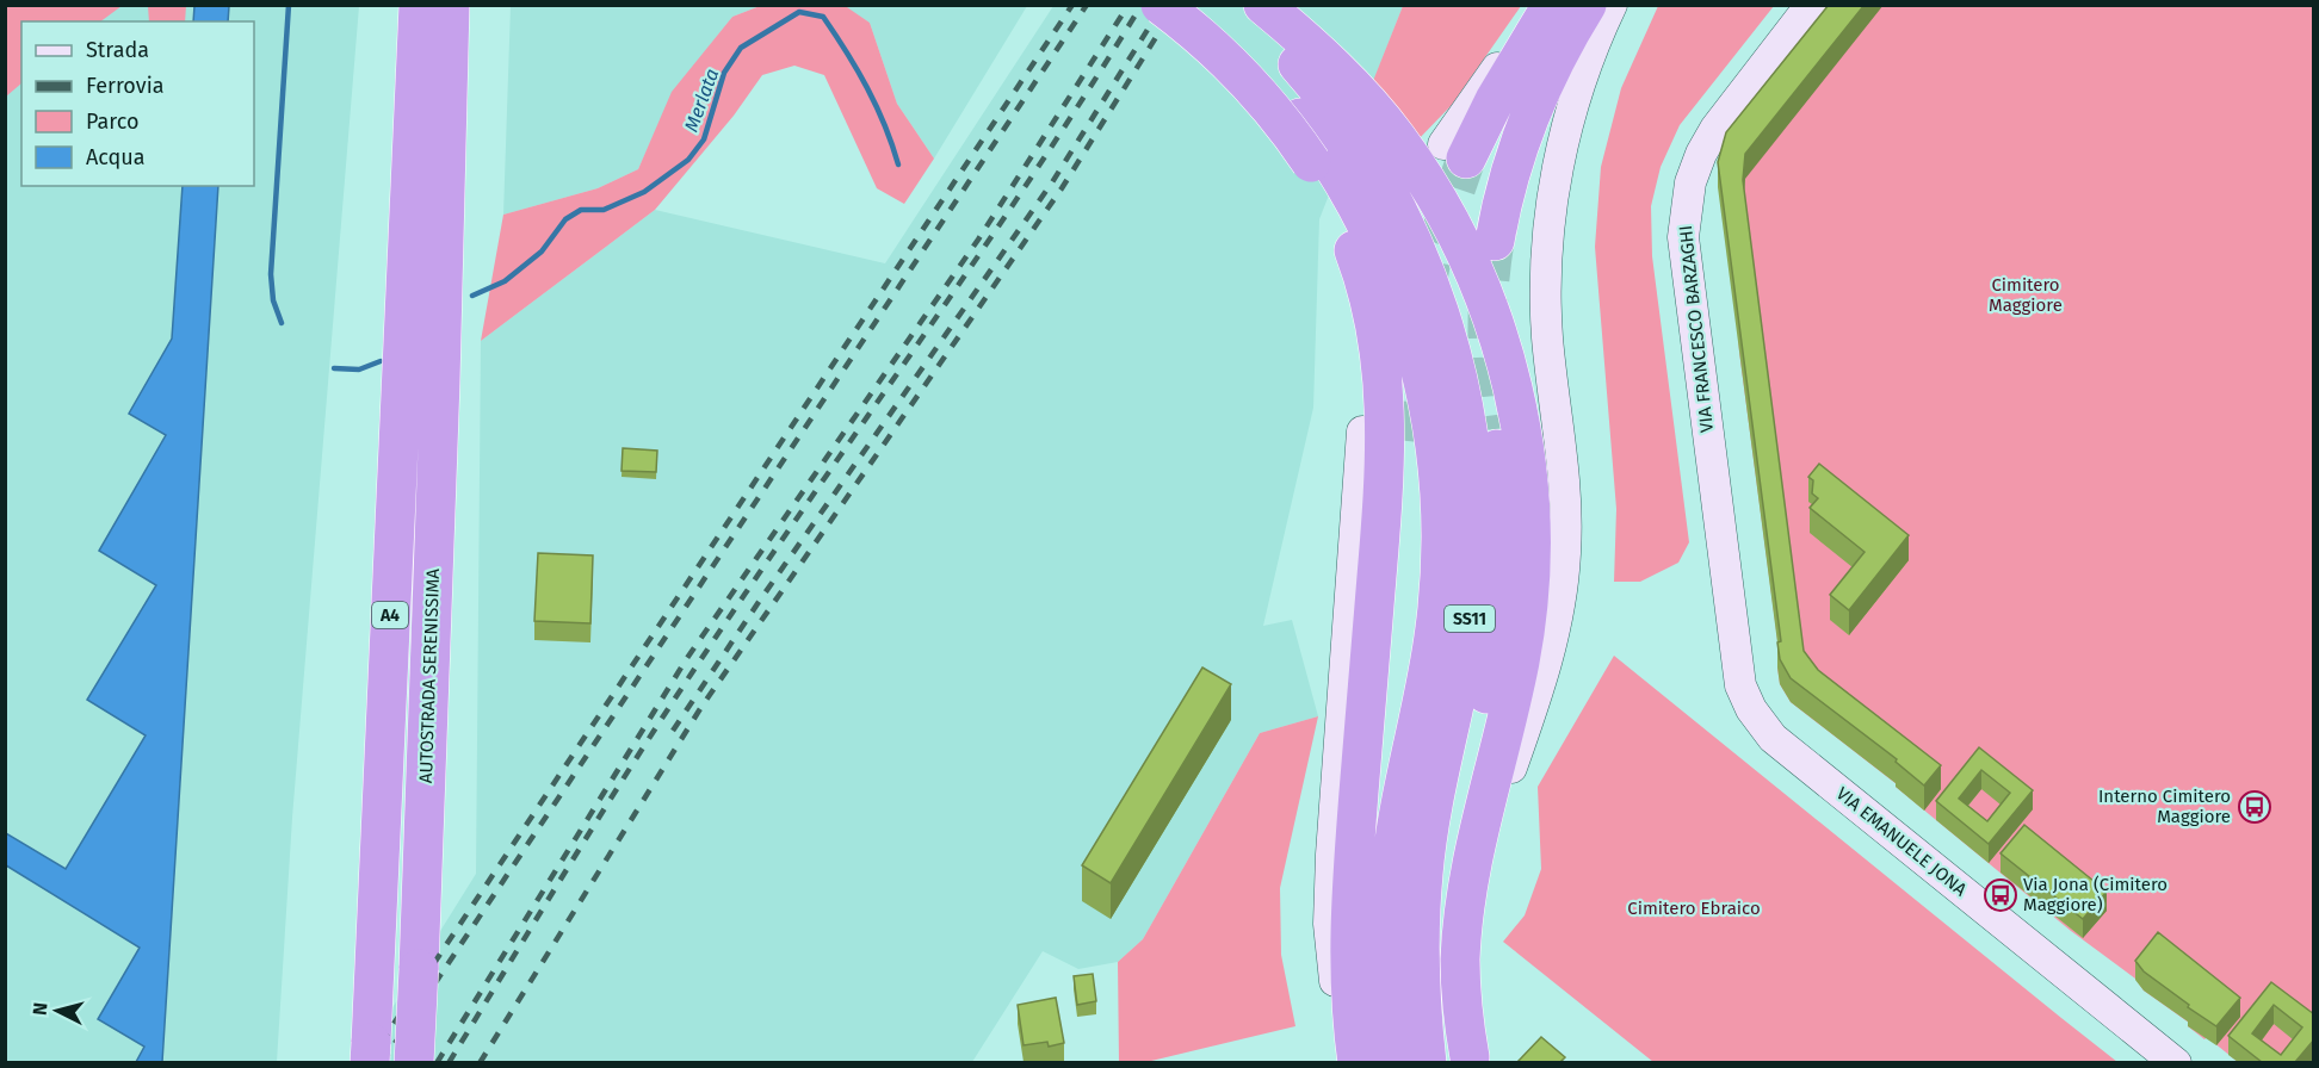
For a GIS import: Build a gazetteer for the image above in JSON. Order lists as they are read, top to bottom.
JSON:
{
  "streets": {
    "highway": ["A4", "SS11", "AUTOSTRADA SERENISSIMA"],
    "street": ["VIA FRANCESCO BARZAGHI", "VIA EMANUELE JONA"]
  },
  "crossings": [
    ["VIA FRANCESCO BARZAGHI", "VIA EMANUELE JONA"],
    ["A4", "AUTOSTRADA SERENISSIMA"]
  ],
  "water": ["Merlata"],
  "parks": ["Cimitero Maggiore", "Cimitero Ebraico"],
  "places": {
    "bus stop": ["Interno Cimitero Maggiore", "Via Jona (Cimitero Maggiore)"]
  },
  "legend": [
    "Strada",
    "Ferrovia",
    "Parco",
    "Acqua"
  ],
  "north": "left"
}
